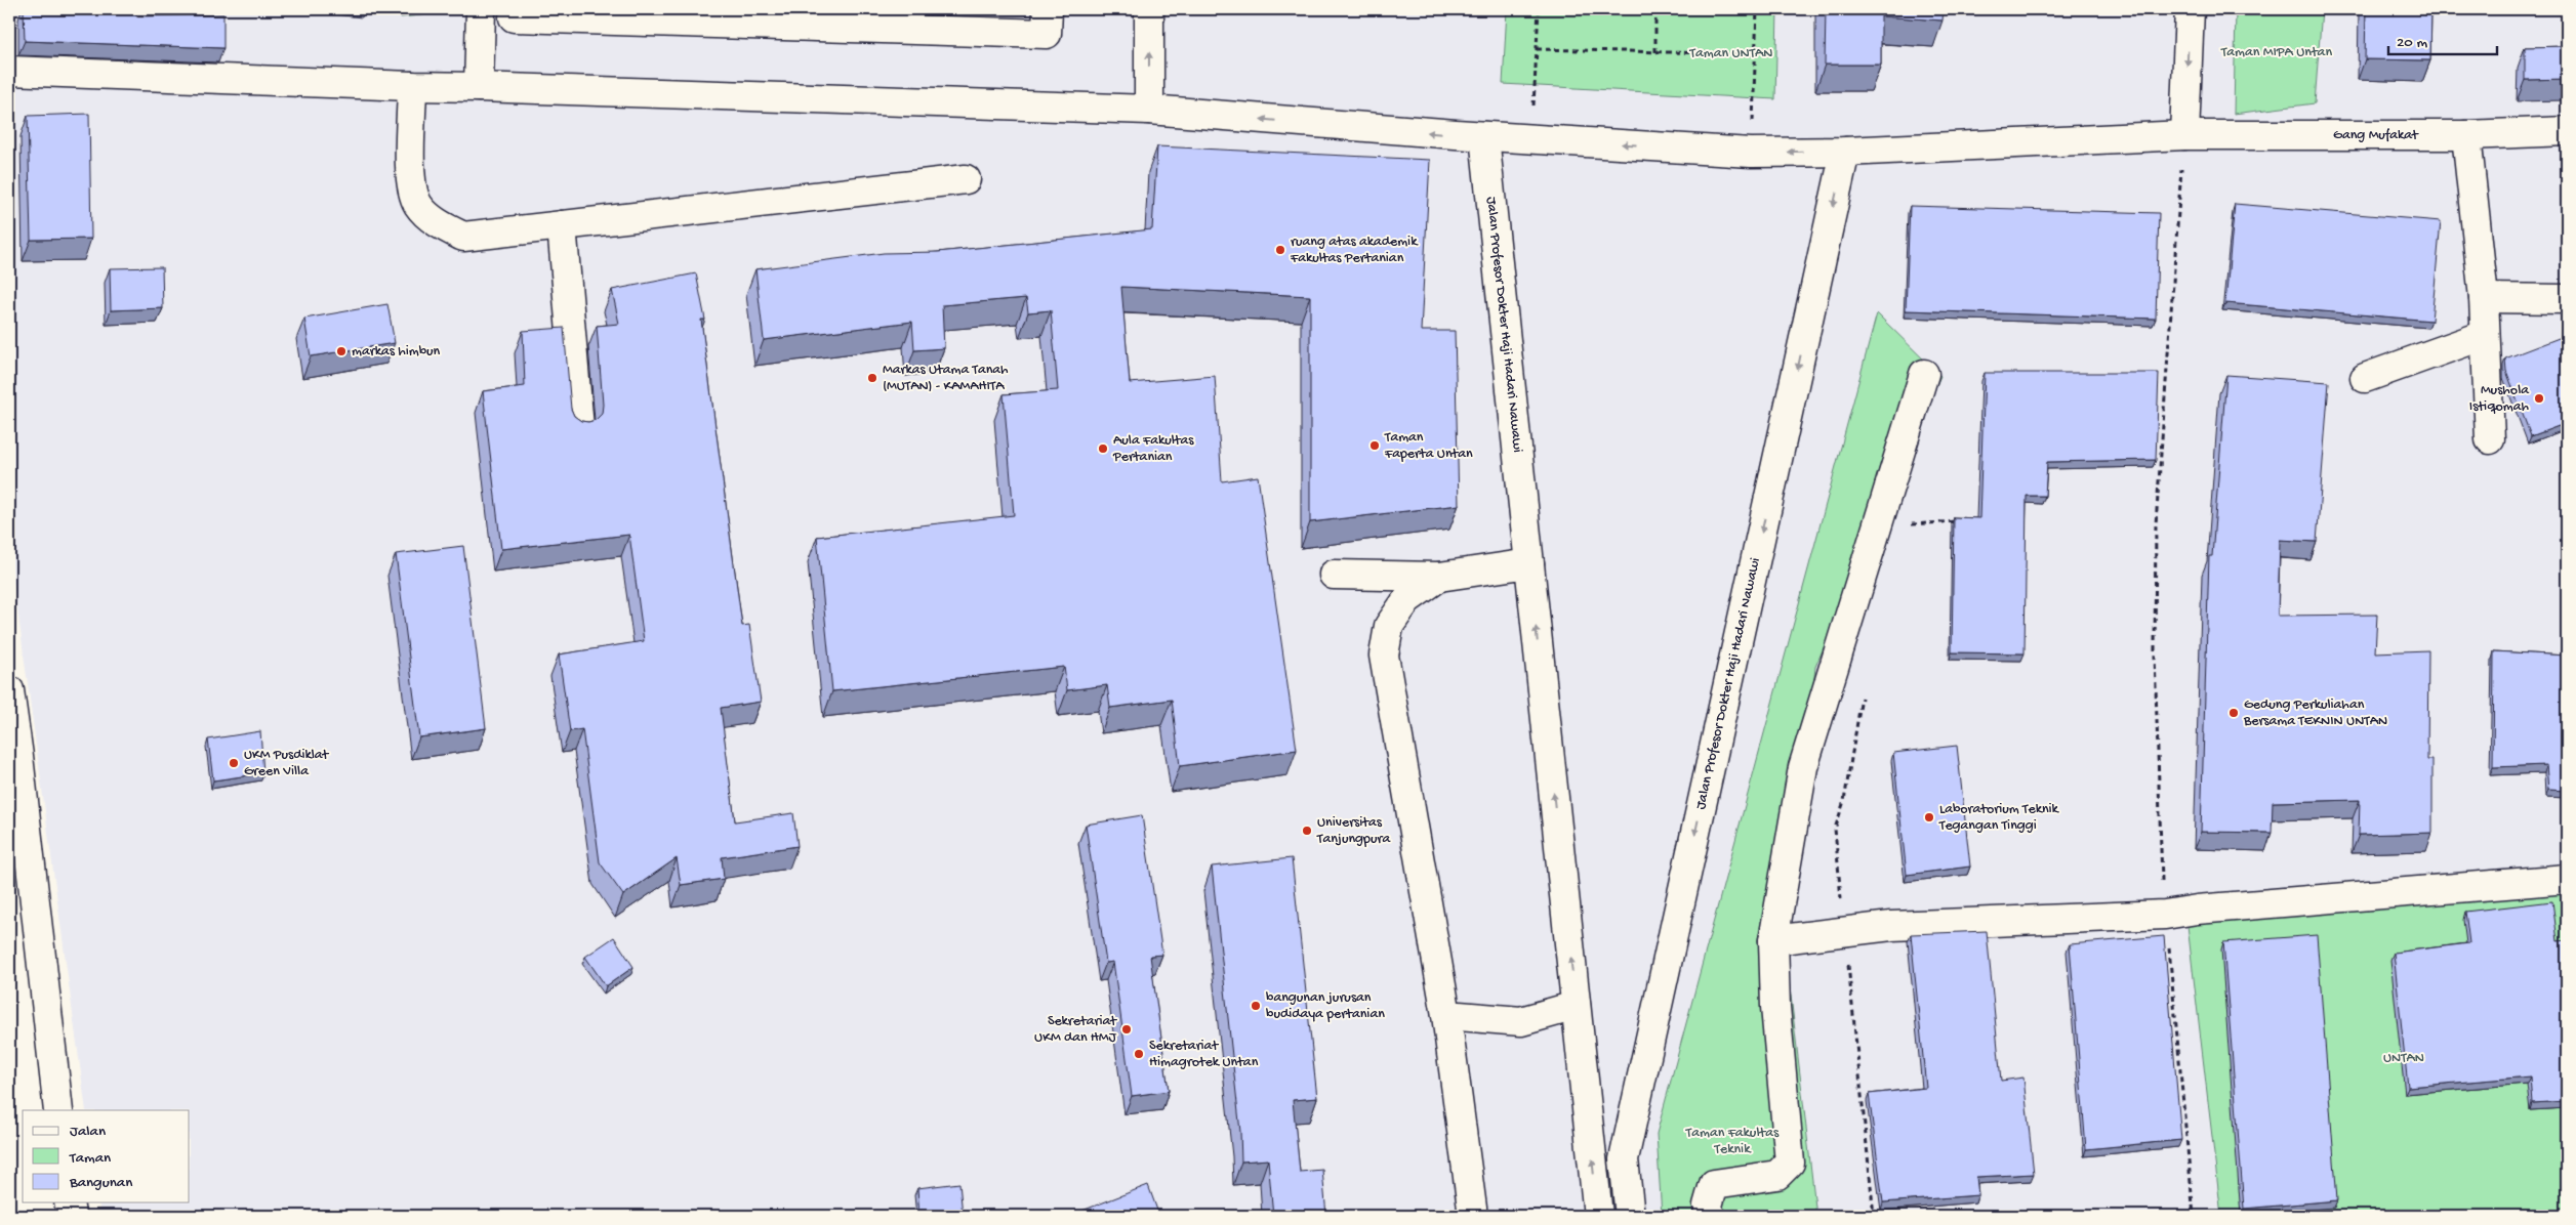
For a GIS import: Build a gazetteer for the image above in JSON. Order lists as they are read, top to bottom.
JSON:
{
  "streets": {
    "street": ["Gang Mufakat", "Jalan Profesor Dokter Haji Hadari Nawawi"]
  },
  "crossings": [
    ["Gang Mufakat", "Jalan Profesor Dokter Haji Hadari Nawawi"]
  ],
  "parks": [
    "Taman MIPA Untan",
    "Taman UNTAN",
    "UNTAN",
    "Taman Fakultas Teknik"
  ],
  "places": [
    "ruang atas akademik Fakultas Pertanian",
    "markas himbun",
    "Markas Utama Tanah (MUTAN) - KAMAHITA",
    "Mushola Istiqomah",
    "Taman Faperta Untan",
    "Aula Fakultas Pertanian",
    "Gedung Perkuliahan Bersama TEKNIN UNTAN",
    "UKM Pusdiklat Green Villa",
    "Laboratorium Teknik Tegangan Tinggi",
    "Universitas Tanjungpura",
    "bangunan jurusan budidaya pertanian",
    "Sekretariat UKM dan HMJ",
    "Sekretariat Himagrotek Untan"
  ],
  "legend": ["Jalan", "Taman", "Bangunan"],
  "scale_bar": "20 m"
}
